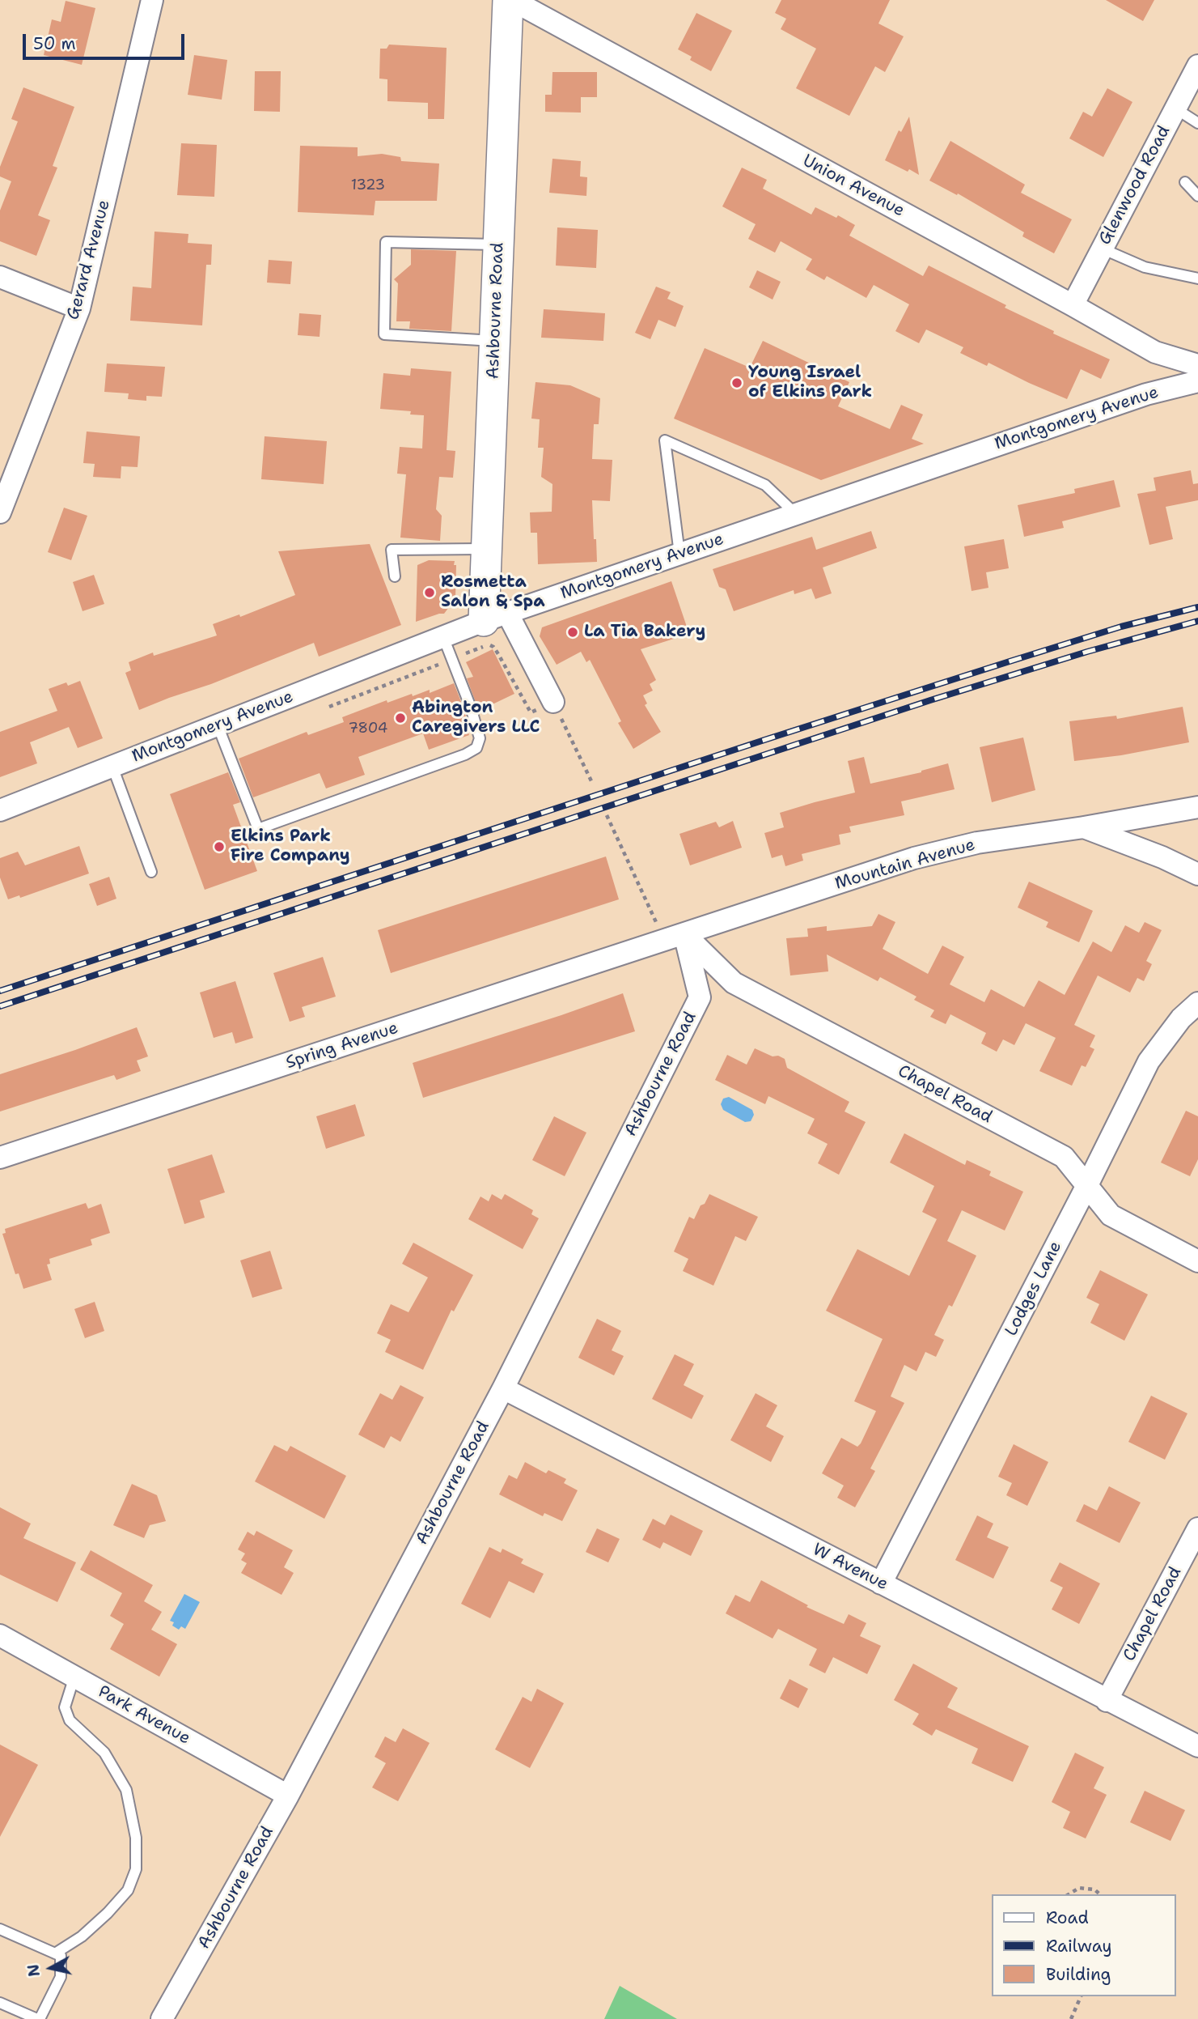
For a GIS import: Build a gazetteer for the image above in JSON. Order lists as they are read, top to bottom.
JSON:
{
  "streets": {
    "street": [
      "Glenwood Road",
      "Union Avenue",
      "Gerard Avenue",
      "Ashbourne Road",
      "Montgomery Avenue",
      "Mountain Avenue",
      "Spring Avenue",
      "Chapel Road",
      "Lodges Lane",
      "W Avenue",
      "Park Avenue"
    ]
  },
  "crossings": [
    ["Glenwood Road", "Union Avenue"],
    ["Union Avenue", "Ashbourne Road"],
    ["Ashbourne Road", "Montgomery Avenue"],
    ["Ashbourne Road", "Mountain Avenue"],
    ["Ashbourne Road", "Spring Avenue"],
    ["Ashbourne Road", "Chapel Road"],
    ["Ashbourne Road", "W Avenue"],
    ["Ashbourne Road", "Park Avenue"],
    ["Mountain Avenue", "Spring Avenue"],
    ["Mountain Avenue", "Chapel Road"],
    ["Spring Avenue", "Chapel Road"],
    ["Chapel Road", "Lodges Lane"],
    ["Chapel Road", "W Avenue"],
    ["Lodges Lane", "W Avenue"]
  ],
  "places": [
    "Young Israel of Elkins Park",
    "Rosmetta Salon & Spa",
    "La Tia Bakery",
    "Abington Caregivers LLC",
    "Elkins Park Fire Company"
  ],
  "house_numbers": ["1323", "7804"],
  "legend": ["Road", "Railway", "Building"],
  "scale_bar": "50 m",
  "north": "left"
}
